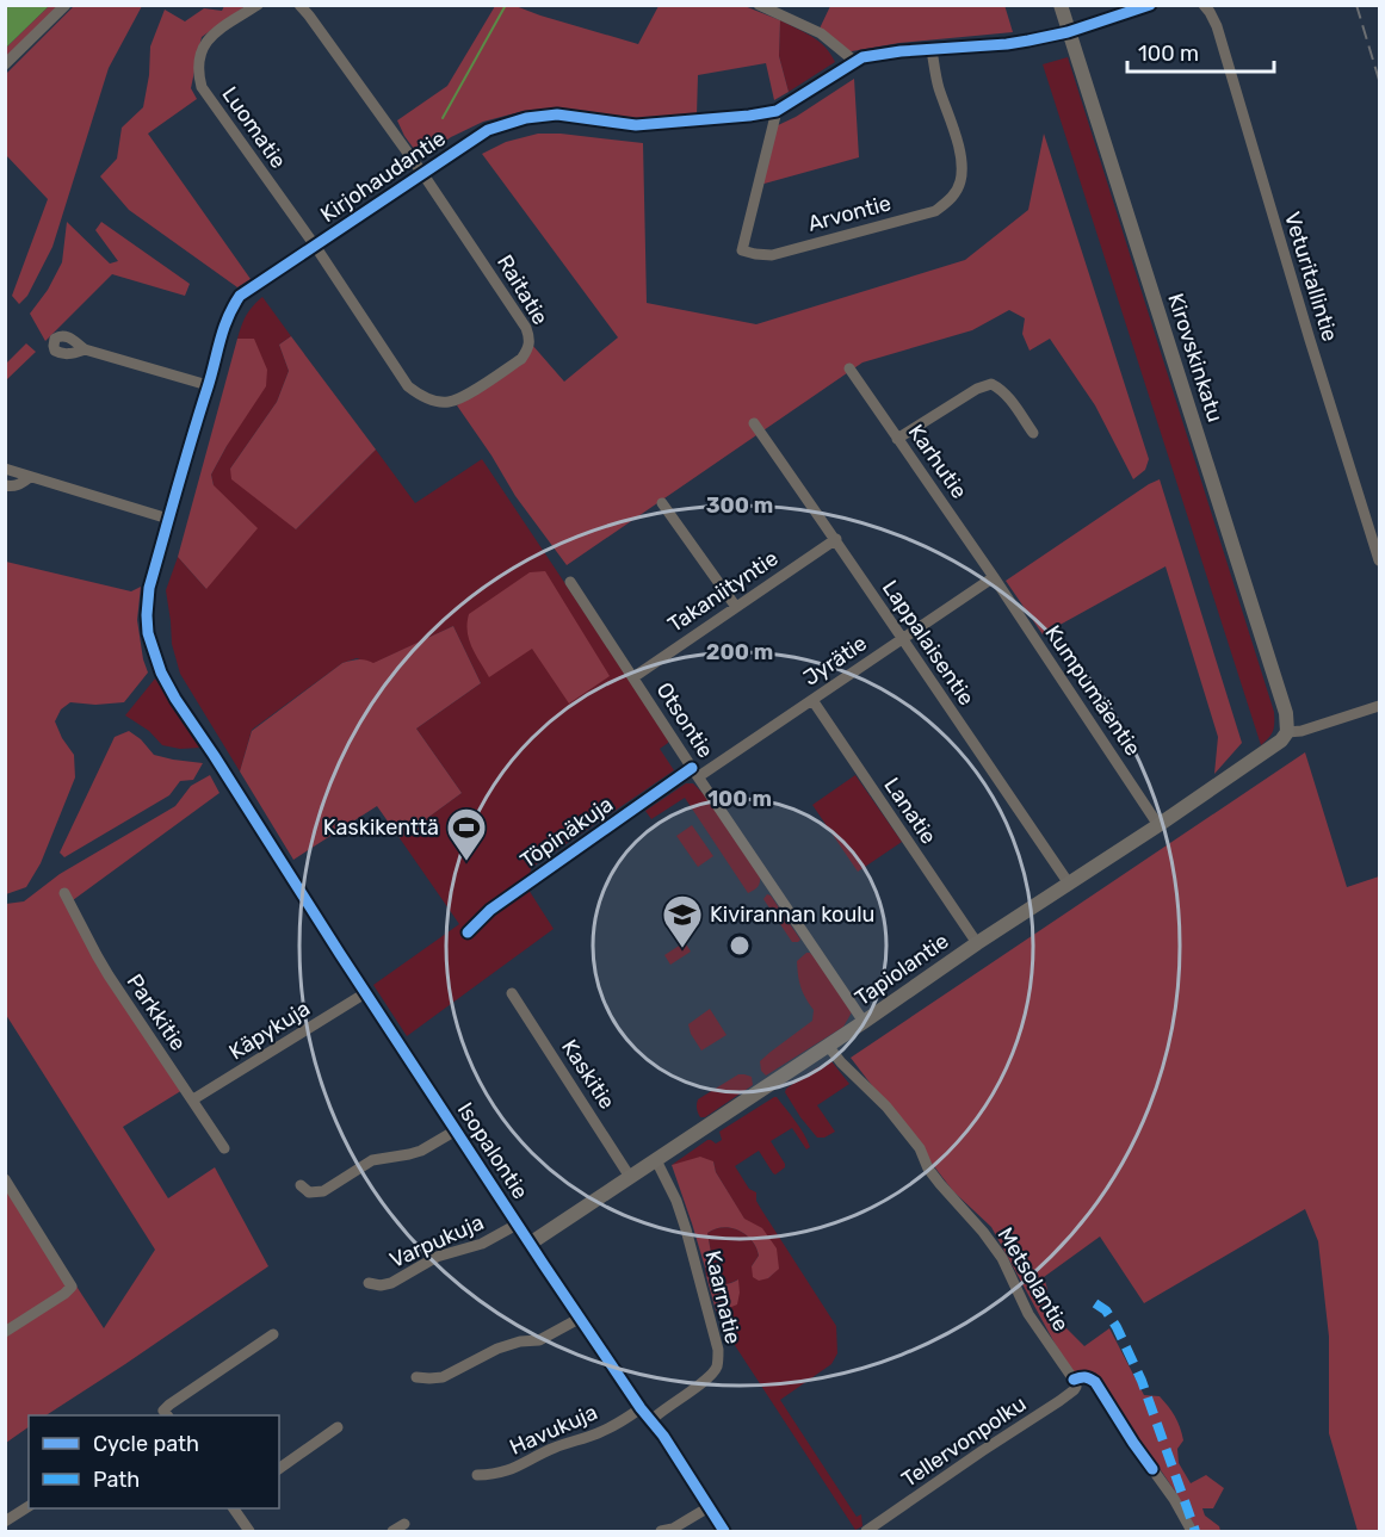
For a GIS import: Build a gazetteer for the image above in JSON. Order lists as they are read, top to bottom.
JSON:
{
  "streets": {
    "street": [
      "Luomatie",
      "Kirjohaudantie",
      "Arvontie",
      "Veturitallintie",
      "Raitatie",
      "Kirovskinkatu",
      "Karhutie",
      "Takaniityntie",
      "Lappalaisentie",
      "Jyrätie",
      "Kumpumäentie",
      "Otsontie",
      "Lanatie",
      "Tapiolantie",
      "Parkkitie",
      "Käpykuja",
      "Kaskitie",
      "Isopalontie",
      "Varpukuja",
      "Metsolantie",
      "Kaarnatie",
      "Havukuja",
      "Tellervonpolku"
    ],
    "cycle path": ["Töpinäkuja"]
  },
  "crossings": [
    ["Luomatie", "Kirjohaudantie"],
    ["Luomatie", "Raitatie"],
    ["Kirjohaudantie", "Arvontie"],
    ["Kirjohaudantie", "Raitatie"],
    ["Kirjohaudantie", "Kirovskinkatu"],
    ["Kirjohaudantie", "Isopalontie"],
    ["Kirovskinkatu", "Tapiolantie"],
    ["Karhutie", "Jyrätie"],
    ["Karhutie", "Kumpumäentie"],
    ["Takaniityntie", "Lappalaisentie"],
    ["Takaniityntie", "Otsontie"],
    ["Lappalaisentie", "Jyrätie"],
    ["Lappalaisentie", "Tapiolantie"],
    ["Jyrätie", "Kumpumäentie"],
    ["Jyrätie", "Otsontie"],
    ["Jyrätie", "Lanatie"],
    ["Kumpumäentie", "Tapiolantie"],
    ["Otsontie", "Tapiolantie"],
    ["Lanatie", "Tapiolantie"],
    ["Tapiolantie", "Kaskitie"],
    ["Tapiolantie", "Isopalontie"],
    ["Tapiolantie", "Metsolantie"],
    ["Tapiolantie", "Kaarnatie"],
    ["Parkkitie", "Käpykuja"],
    ["Käpykuja", "Isopalontie"],
    ["Isopalontie", "Varpukuja"],
    ["Isopalontie", "Kaarnatie"],
    ["Isopalontie", "Havukuja"],
    ["Metsolantie", "Tellervonpolku"],
    ["Kaarnatie", "Havukuja"]
  ],
  "places": {
    "sports": ["Kaskikenttä"],
    "school or university": ["Kivirannan koulu"]
  },
  "legend": ["Cycle path", "Path"],
  "scale_bar": "100 m",
  "rings": ["300 m", "200 m", "100 m"]
}
